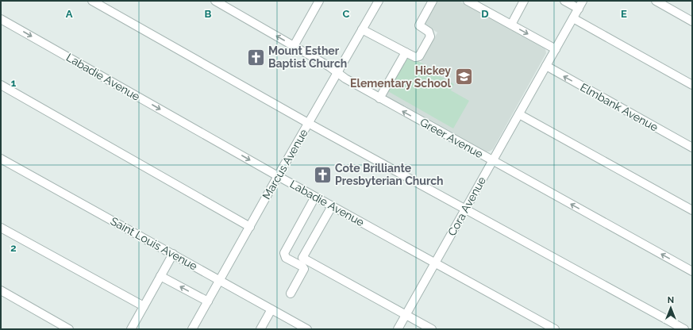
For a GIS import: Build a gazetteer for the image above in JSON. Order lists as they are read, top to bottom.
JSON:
{
  "streets": {
    "street": [
      "Labadie Avenue",
      "Elmbank Avenue",
      "Greer Avenue",
      "Marcus Avenue",
      "Cora Avenue",
      "Saint Louis Avenue"
    ]
  },
  "crossings": [
    ["Labadie Avenue", "Marcus Avenue"],
    ["Labadie Avenue", "Cora Avenue"],
    ["Elmbank Avenue", "Cora Avenue"],
    ["Greer Avenue", "Marcus Avenue"],
    ["Greer Avenue", "Cora Avenue"],
    ["Marcus Avenue", "Saint Louis Avenue"]
  ],
  "places": {
    "church": ["Mount Esther Baptist Church", "Cote Brilliante Presbyterian Church"],
    "school or university": ["Hickey Elementary School"]
  },
  "north": "top",
  "grid": {
    "columns": [
      "A",
      "B",
      "C",
      "D",
      "E"
    ],
    "rows": ["1", "2"]
  }
}
